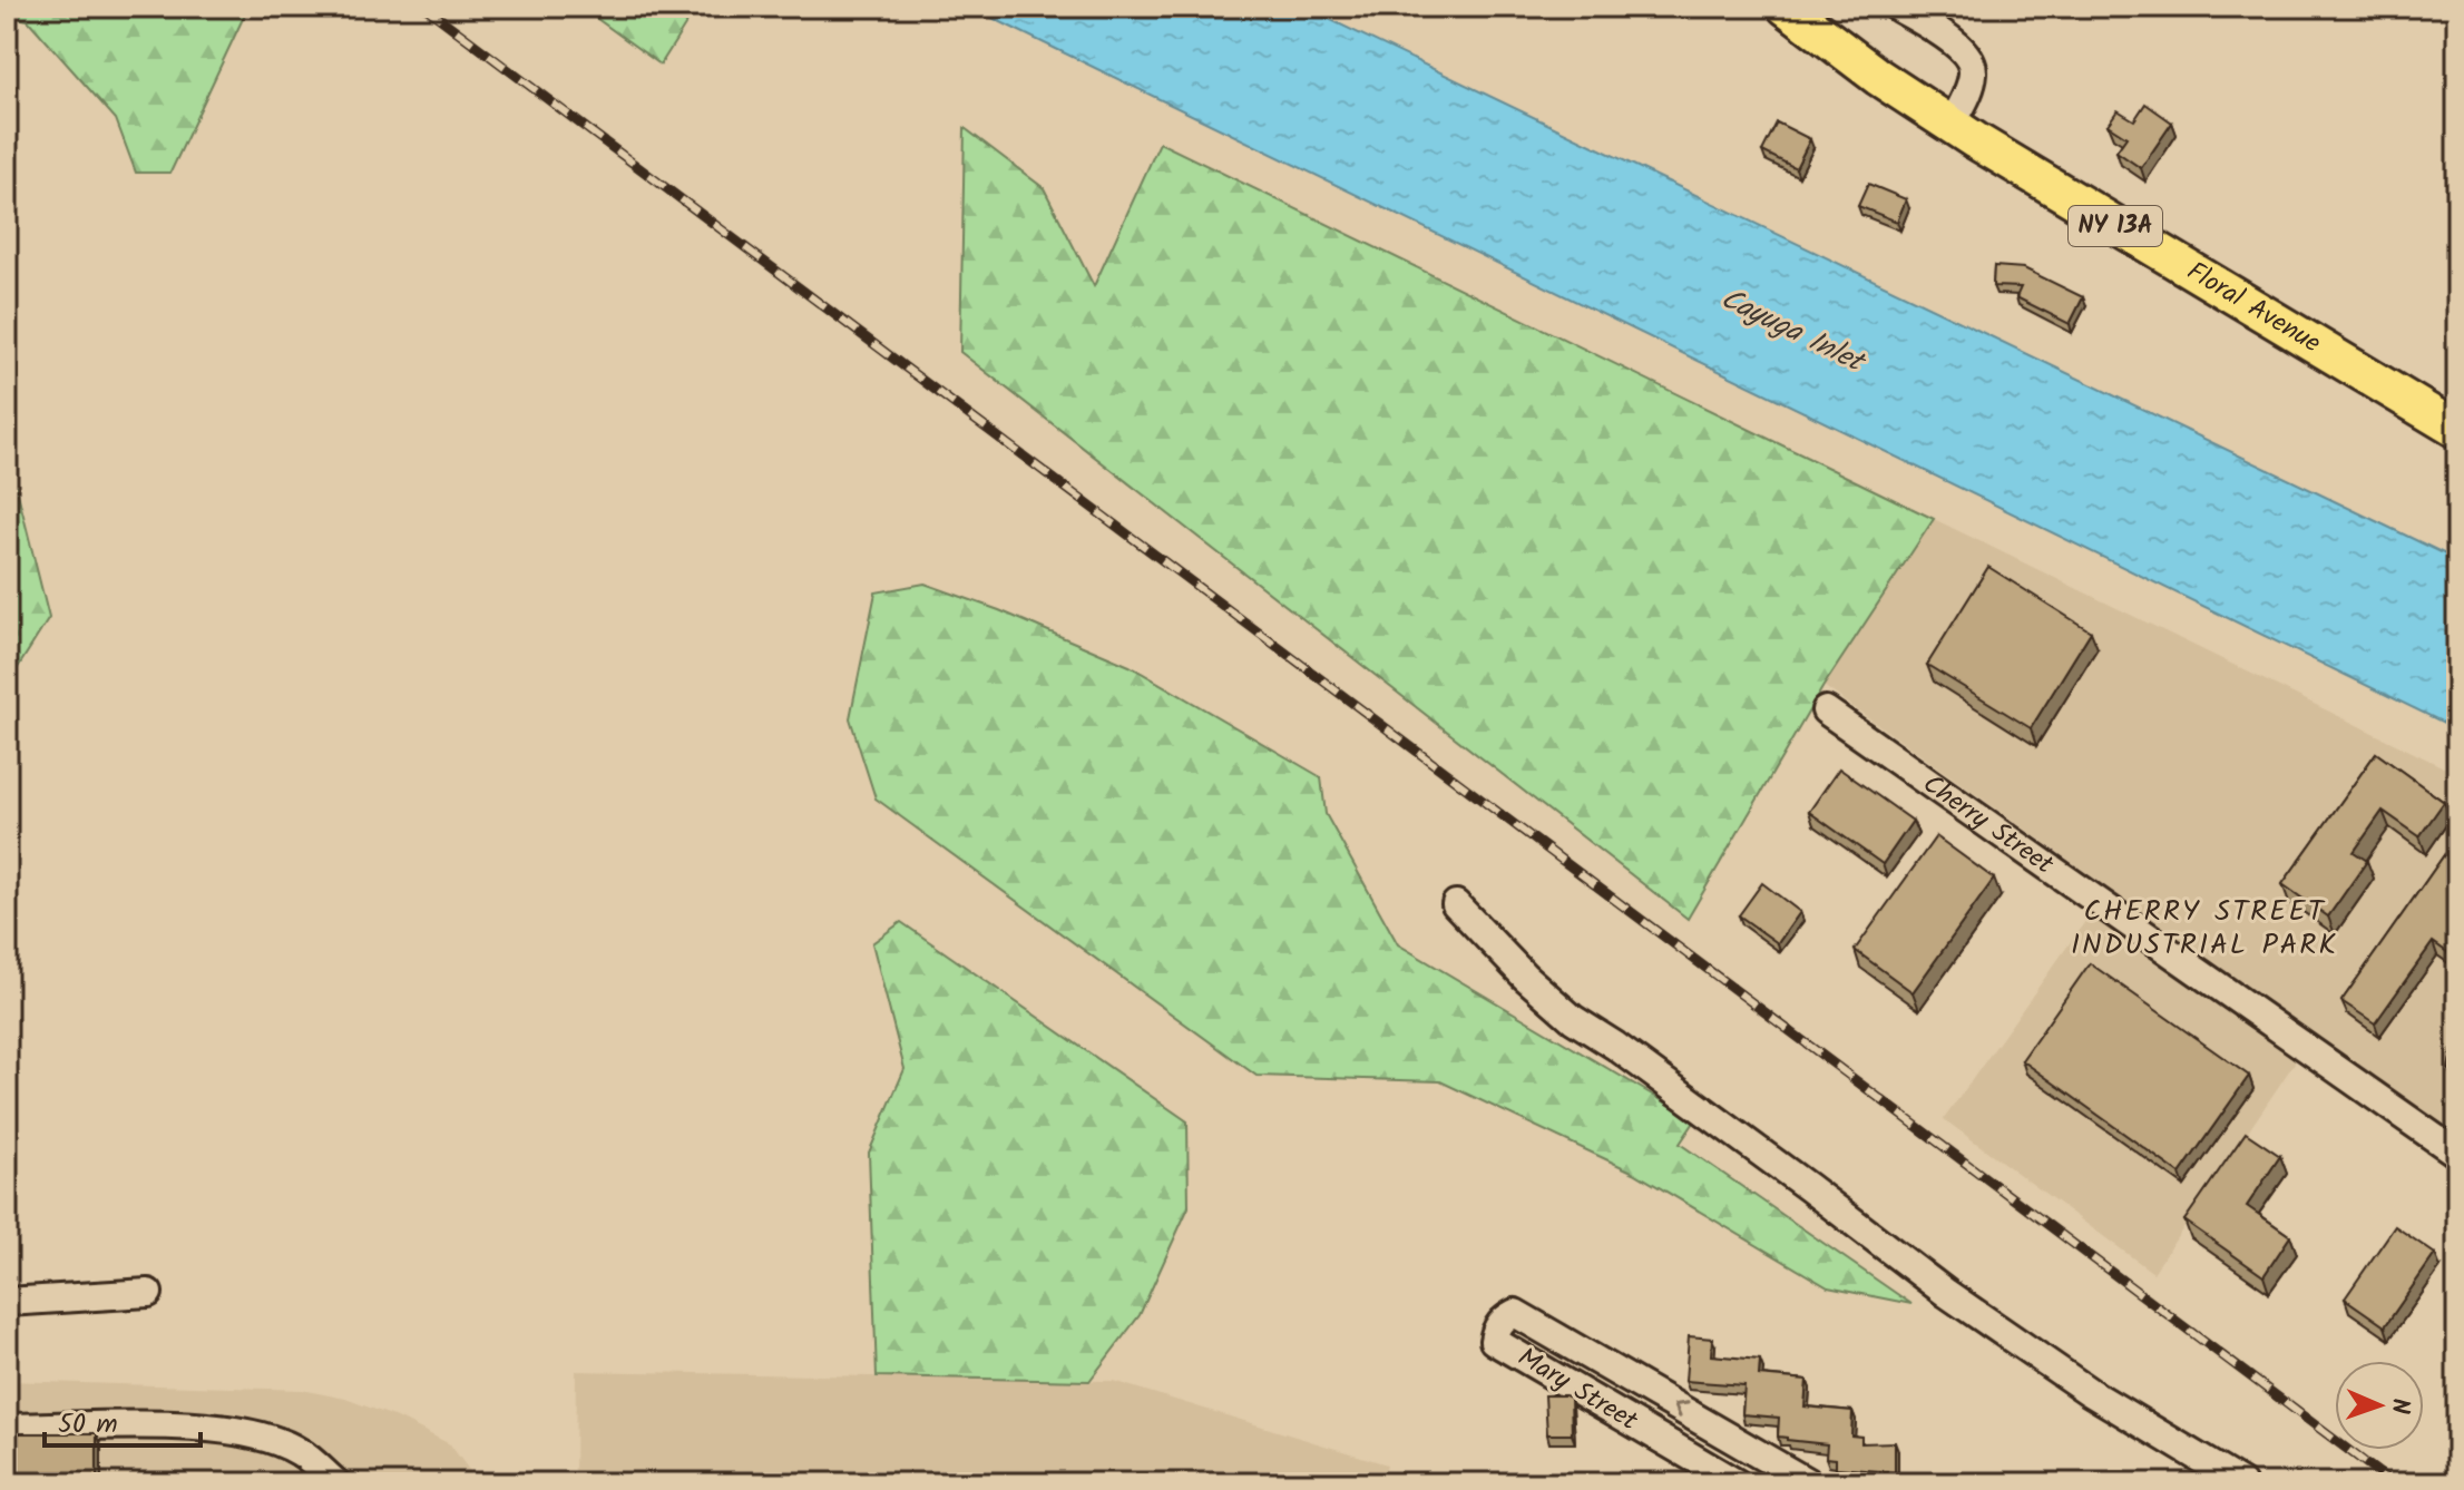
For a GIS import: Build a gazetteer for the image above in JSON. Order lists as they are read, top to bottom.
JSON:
{
  "streets": {
    "main road": ["NY 13A", "Floral Avenue"],
    "street": ["Cherry Street", "Mary Street"]
  },
  "districts": ["CHERRY STREET INDUSTRIAL PARK"],
  "water": ["Cayuga Inlet"],
  "scale_bar": "50 m",
  "north": "right"
}
